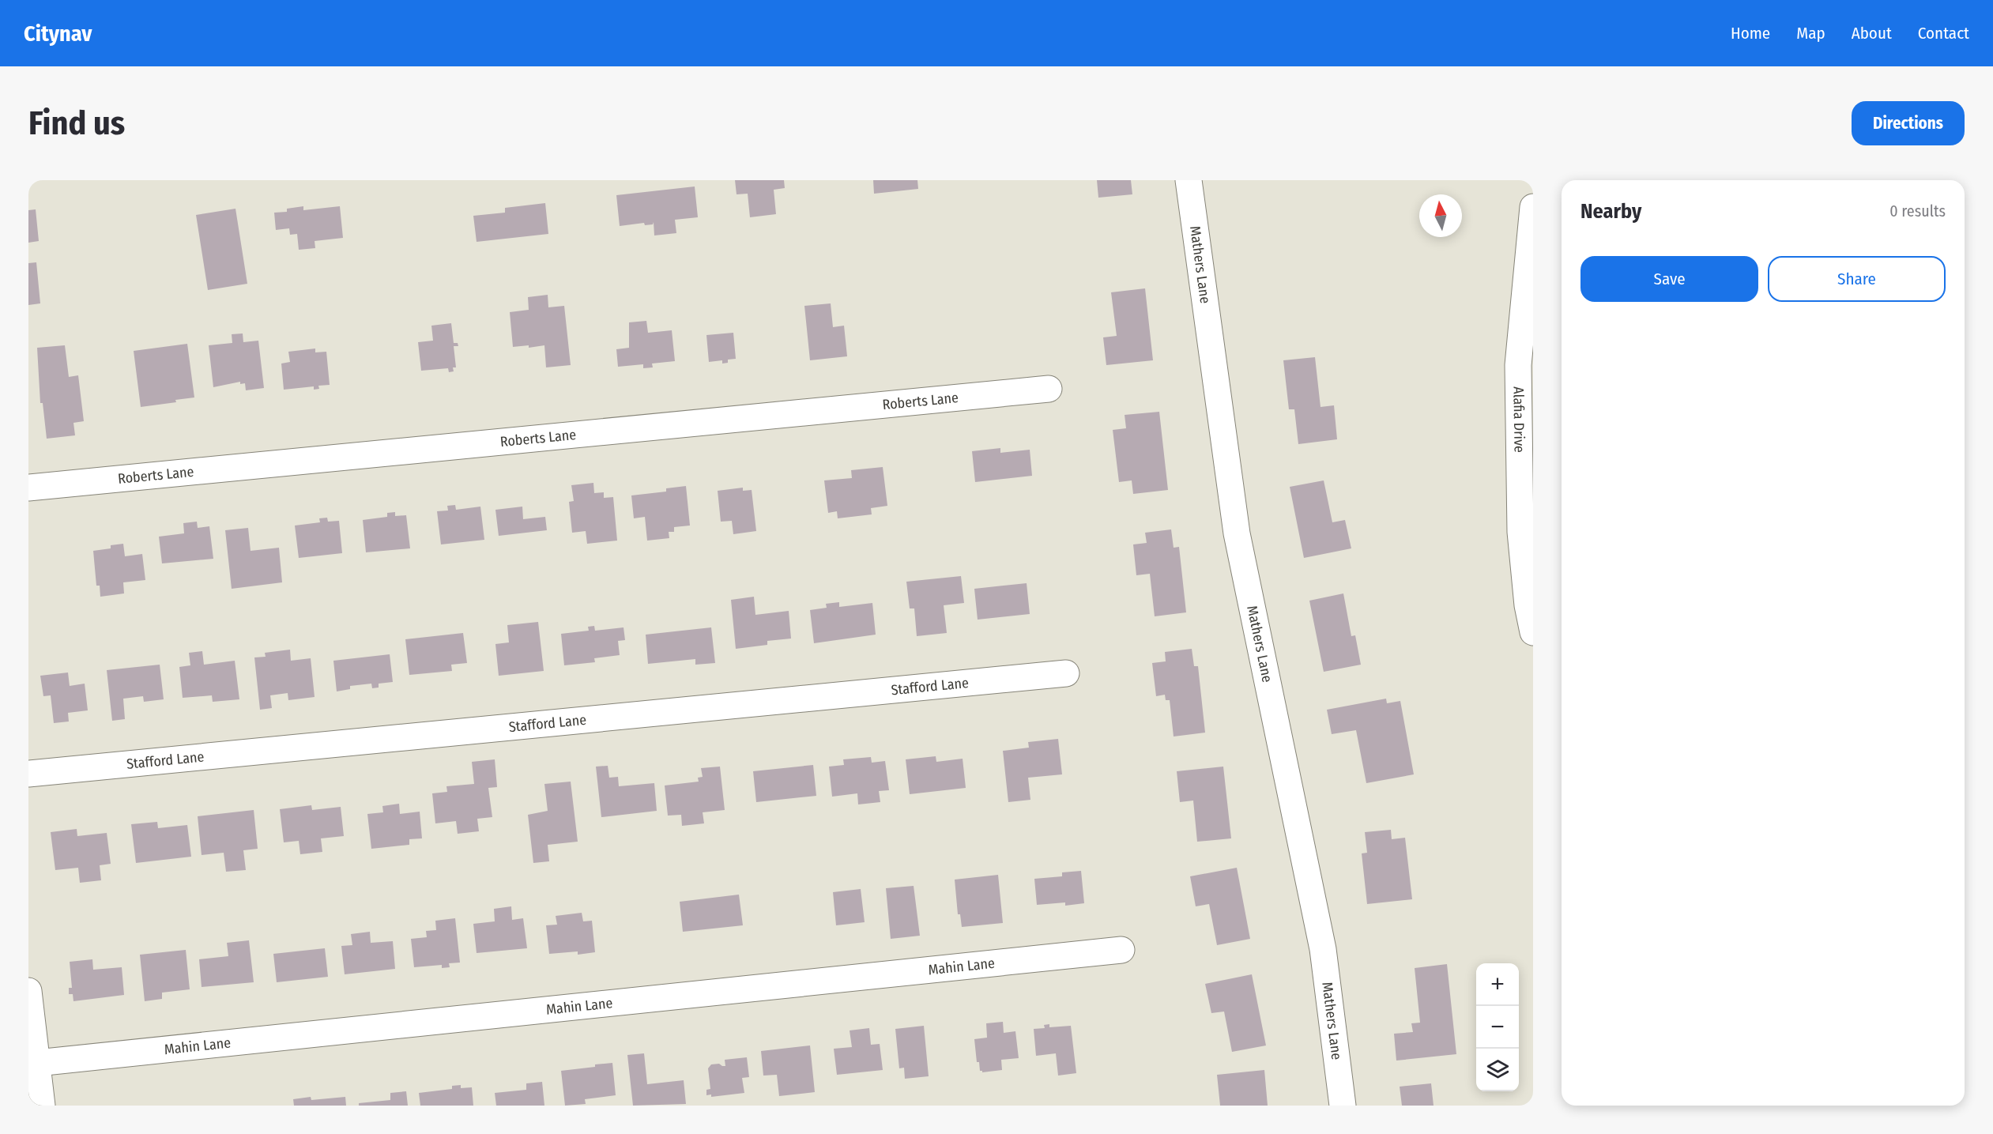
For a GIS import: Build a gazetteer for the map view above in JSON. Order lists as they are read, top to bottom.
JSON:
{
  "streets": {
    "street": [
      "Mathers Lane",
      "Roberts Lane",
      "Alafia Drive",
      "Stafford Lane",
      "Mahin Lane"
    ]
  },
  "north": "top",
  "page": {
    "header": "Citynav",
    "nav": [
      "Home",
      "Map",
      "About",
      "Contact"
    ],
    "buttons": [
      "Directions",
      ["Save", "Share"]
    ],
    "title": "Find us",
    "heading": ["Nearby", "0 results"],
    "map_buttons": ["+", "−"]
  }
}
